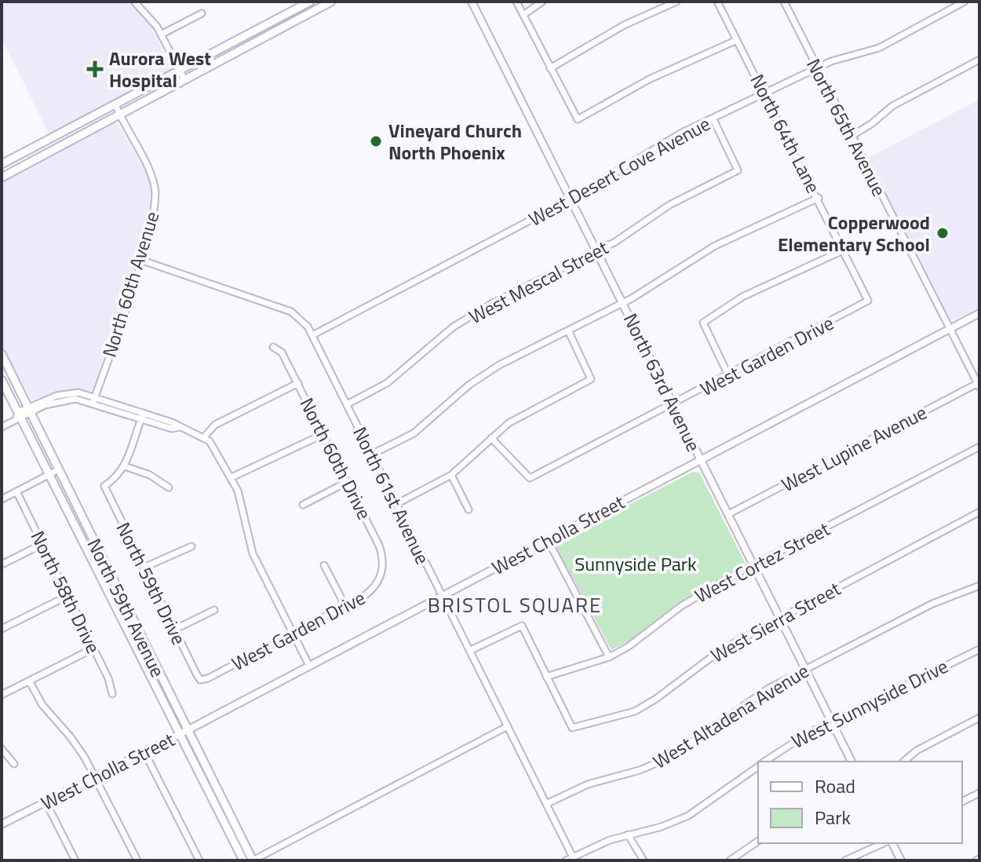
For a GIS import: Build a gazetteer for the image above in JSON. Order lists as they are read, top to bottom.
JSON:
{
  "streets": {
    "main road": ["North 59th Avenue"],
    "street": [
      "North 65th Avenue",
      "North 64th Lane",
      "West Desert Cove Avenue",
      "West Mescal Street",
      "North 60th Avenue",
      "West Garden Drive",
      "North 63rd Avenue",
      "West Lupine Avenue",
      "North 60th Drive",
      "North 61st Avenue",
      "West Cholla Street",
      "West Cortez Street",
      "North 59th Drive",
      "North 58th Drive",
      "West Sierra Street",
      "West Sunnyside Drive",
      "West Altadena Avenue"
    ]
  },
  "crossings": [
    ["North 65th Avenue", "West Desert Cove Avenue"],
    ["North 65th Avenue", "West Lupine Avenue"],
    ["North 65th Avenue", "West Cholla Street"],
    ["North 64th Lane", "West Desert Cove Avenue"],
    ["North 64th Lane", "West Garden Drive"],
    ["West Desert Cove Avenue", "West Mescal Street"],
    ["West Desert Cove Avenue", "North 63rd Avenue"],
    ["West Desert Cove Avenue", "North 61st Avenue"],
    ["West Mescal Street", "North 63rd Avenue"],
    ["West Mescal Street", "North 61st Avenue"],
    ["North 60th Avenue", "North 61st Avenue"],
    ["West Garden Drive", "North 63rd Avenue"],
    ["West Garden Drive", "North 60th Drive"],
    ["West Garden Drive", "North 59th Drive"],
    ["North 63rd Avenue", "West Lupine Avenue"],
    ["North 63rd Avenue", "West Cholla Street"],
    ["North 63rd Avenue", "West Cortez Street"],
    ["North 63rd Avenue", "West Sierra Street"],
    ["North 63rd Avenue", "West Sunnyside Drive"],
    ["North 63rd Avenue", "West Altadena Avenue"],
    ["North 61st Avenue", "West Cholla Street"],
    ["North 61st Avenue", "West Sunnyside Drive"],
    ["North 61st Avenue", "West Altadena Avenue"],
    ["West Cholla Street", "North 59th Avenue"],
    ["West Cortez Street", "West Sierra Street"]
  ],
  "districts": ["BRISTOL SQUARE"],
  "parks": ["Sunnyside Park"],
  "places": {
    "health": ["Aurora West Hospital"],
    "other": ["Vineyard Church North Phoenix", "Copperwood Elementary School"]
  },
  "legend": ["Road", "Park"]
}
